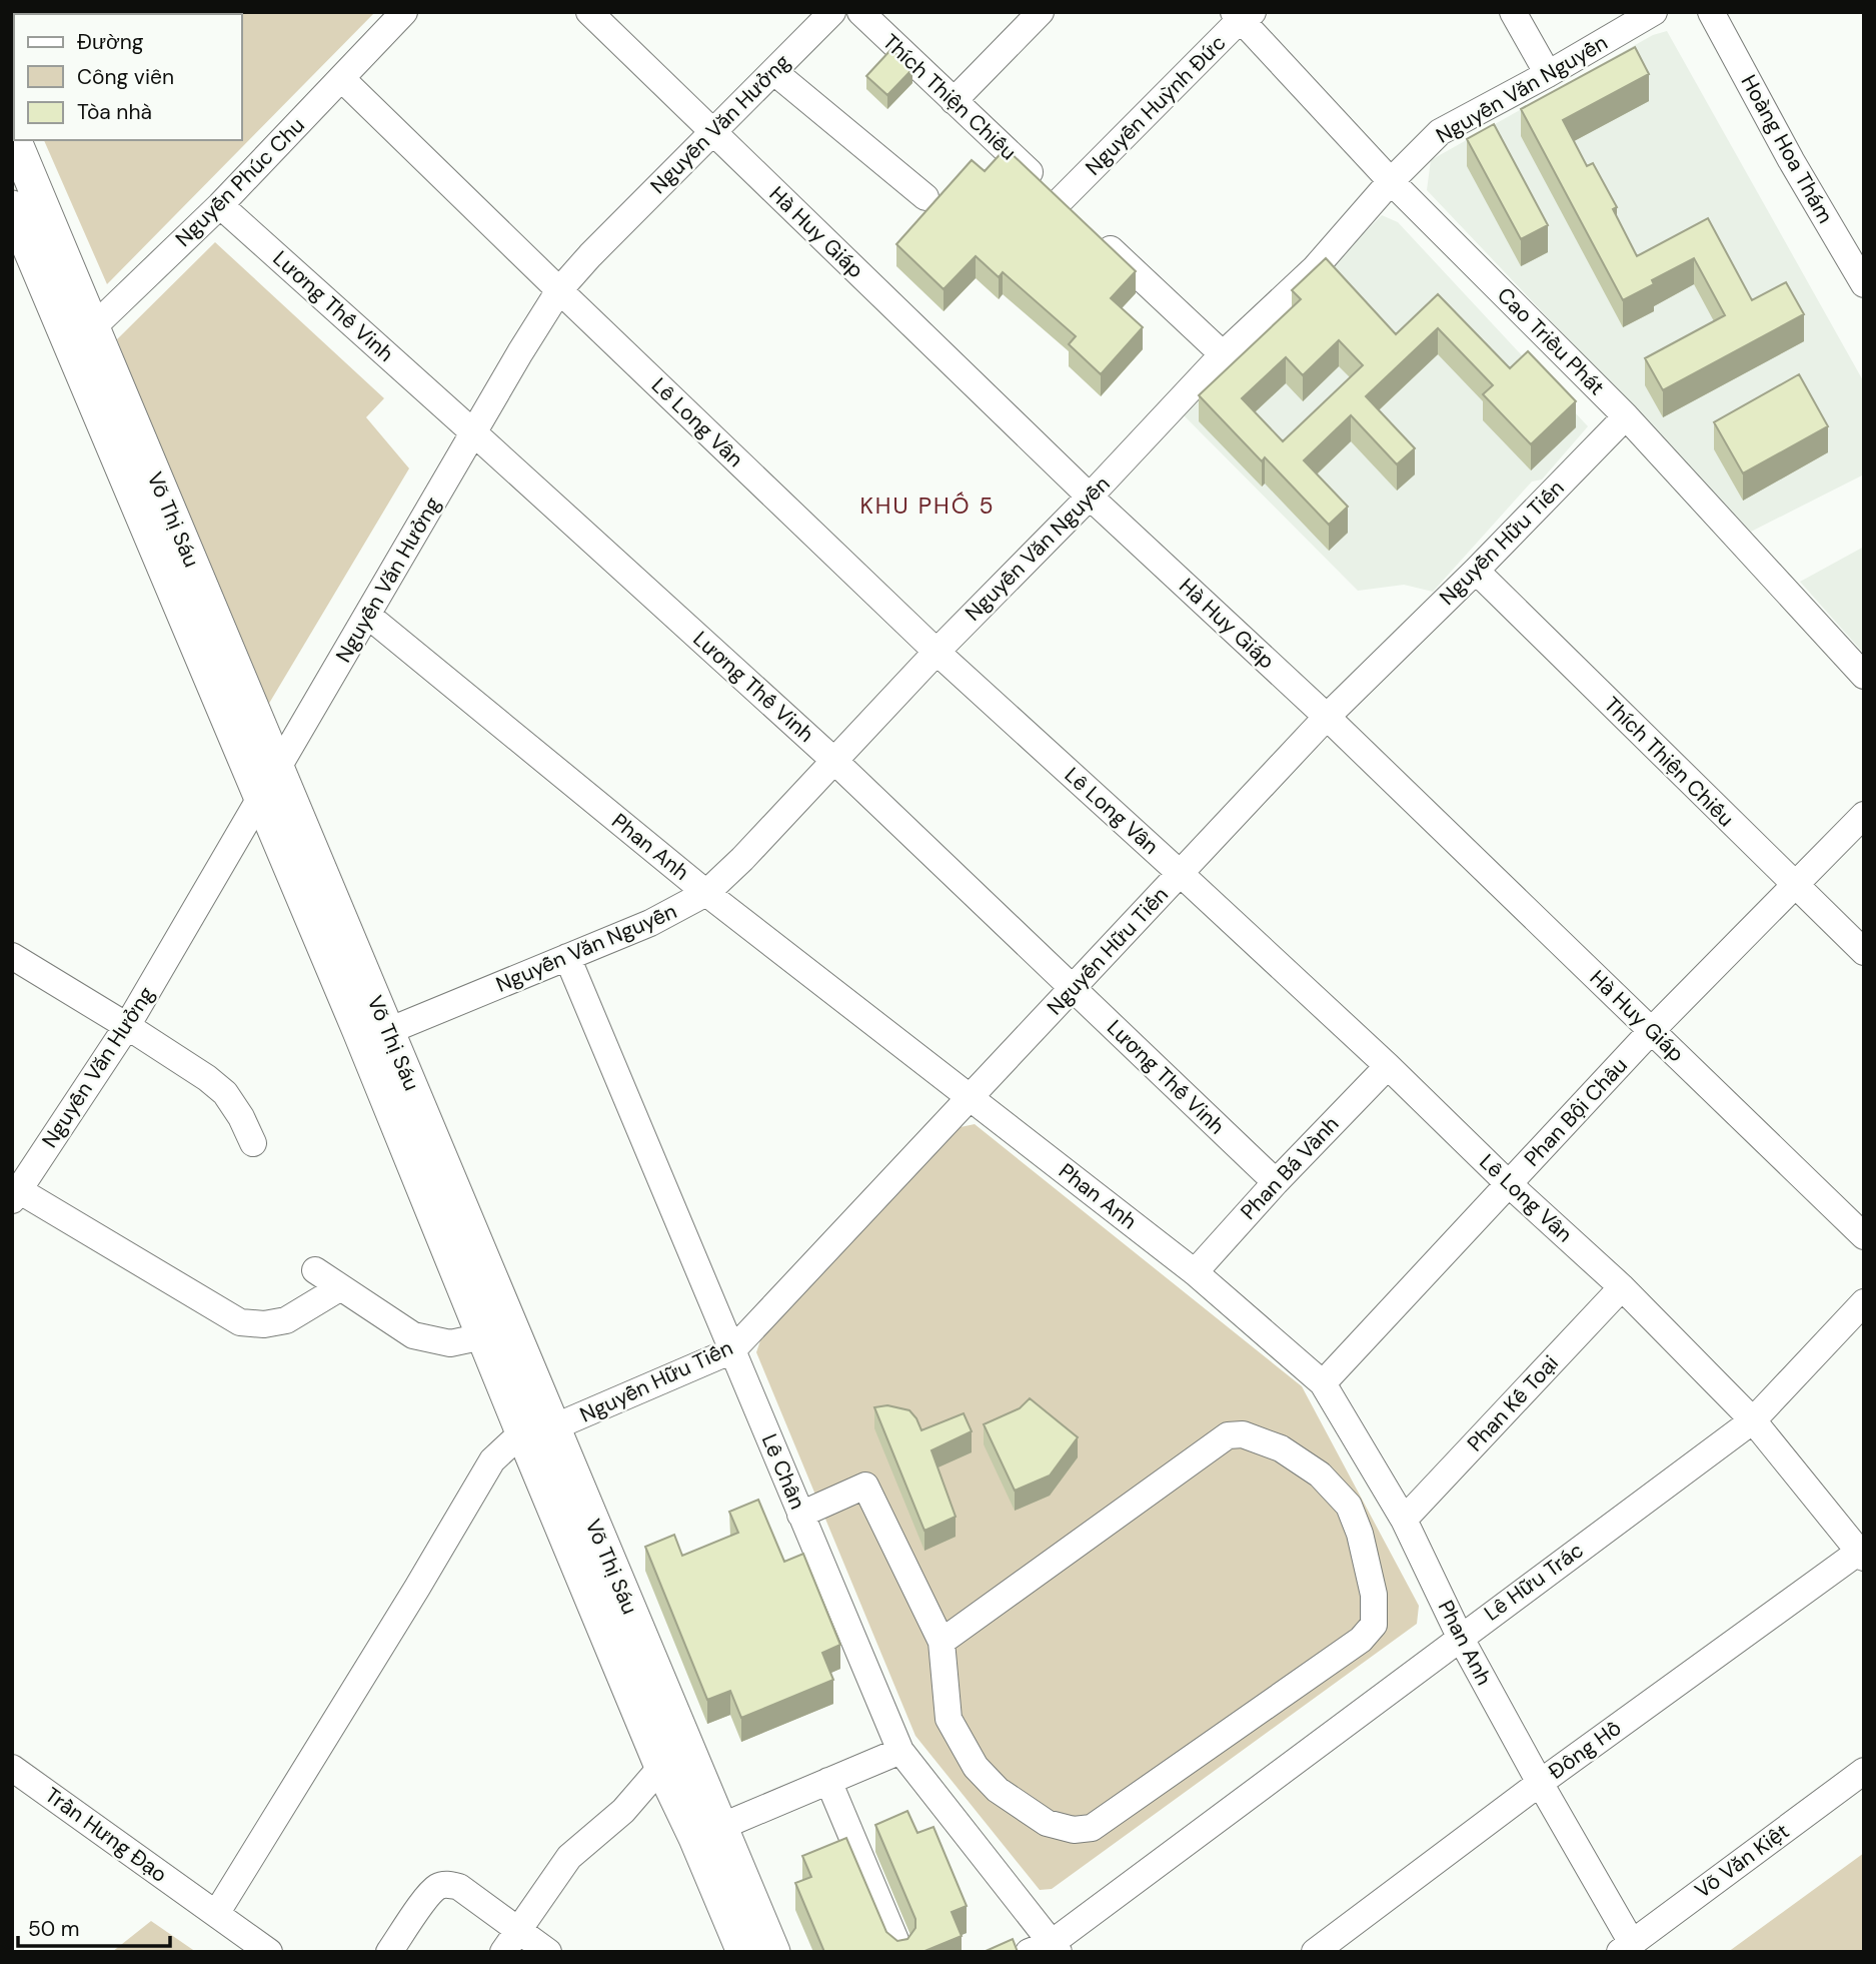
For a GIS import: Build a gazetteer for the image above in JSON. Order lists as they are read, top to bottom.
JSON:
{
  "streets": {
    "main road": ["Võ Thị Sáu"],
    "street": [
      "Nguyễn Văn Nguyễn",
      "Thích Thiện Chiếu",
      "Nguyễn Huỳnh Đức",
      "Nguyễn Văn Hưởng",
      "Hoàng Hoa Thám",
      "Nguyễn Phúc Chu",
      "Hà Huy Giáp",
      "Lương Thế Vinh",
      "Cao Triều Phát",
      "Lê Long Vân",
      "Nguyễn Hữu Tiến",
      "Phan Anh",
      "Phan Bội Châu",
      "Phan Bá Vành",
      "Phan Kế Toại",
      "Lê Chân",
      "Lê Hữu Trác",
      "Đông Hồ",
      "Trần Hưng Đạo",
      "Võ Văn Kiệt"
    ]
  },
  "crossings": [
    ["Nguyễn Văn Nguyễn", "Thích Thiện Chiếu"],
    ["Nguyễn Văn Nguyễn", "Hà Huy Giáp"],
    ["Nguyễn Văn Nguyễn", "Lương Thế Vinh"],
    ["Nguyễn Văn Nguyễn", "Cao Triều Phát"],
    ["Nguyễn Văn Nguyễn", "Lê Long Vân"],
    ["Nguyễn Văn Nguyễn", "Võ Thị Sáu"],
    ["Nguyễn Văn Nguyễn", "Phan Anh"],
    ["Nguyễn Văn Nguyễn", "Lê Chân"],
    ["Thích Thiện Chiếu", "Nguyễn Huỳnh Đức"],
    ["Thích Thiện Chiếu", "Nguyễn Hữu Tiến"],
    ["Thích Thiện Chiếu", "Phan Bội Châu"],
    ["Nguyễn Huỳnh Đức", "Cao Triều Phát"],
    ["Nguyễn Văn Hưởng", "Hà Huy Giáp"],
    ["Nguyễn Văn Hưởng", "Lương Thế Vinh"],
    ["Nguyễn Văn Hưởng", "Lê Long Vân"],
    ["Nguyễn Văn Hưởng", "Võ Thị Sáu"],
    ["Nguyễn Văn Hưởng", "Phan Anh"],
    ["Nguyễn Phúc Chu", "Lương Thế Vinh"],
    ["Nguyễn Phúc Chu", "Lê Long Vân"],
    ["Nguyễn Phúc Chu", "Võ Thị Sáu"],
    ["Hà Huy Giáp", "Nguyễn Hữu Tiến"],
    ["Hà Huy Giáp", "Phan Bội Châu"],
    ["Lương Thế Vinh", "Nguyễn Hữu Tiến"],
    ["Lương Thế Vinh", "Phan Bá Vành"],
    ["Cao Triều Phát", "Nguyễn Hữu Tiến"],
    ["Lê Long Vân", "Nguyễn Hữu Tiến"],
    ["Lê Long Vân", "Phan Bội Châu"],
    ["Lê Long Vân", "Phan Bá Vành"],
    ["Lê Long Vân", "Phan Kế Toại"],
    ["Lê Long Vân", "Lê Hữu Trác"],
    ["Lê Long Vân", "Đông Hồ"],
    ["Võ Thị Sáu", "Nguyễn Hữu Tiến"],
    ["Nguyễn Hữu Tiến", "Phan Anh"],
    ["Nguyễn Hữu Tiến", "Lê Chân"],
    ["Nguyễn Hữu Tiến", "Trần Hưng Đạo"],
    ["Phan Anh", "Phan Bội Châu"],
    ["Phan Anh", "Phan Bá Vành"],
    ["Phan Anh", "Phan Kế Toại"],
    ["Phan Anh", "Lê Hữu Trác"],
    ["Phan Anh", "Đông Hồ"],
    ["Phan Anh", "Võ Văn Kiệt"],
    ["Lê Chân", "Lê Hữu Trác"]
  ],
  "districts": ["KHU PHỐ 5"],
  "legend": ["Đường", "Công viên", "Tòa nhà"],
  "scale_bar": "50 m"
}
